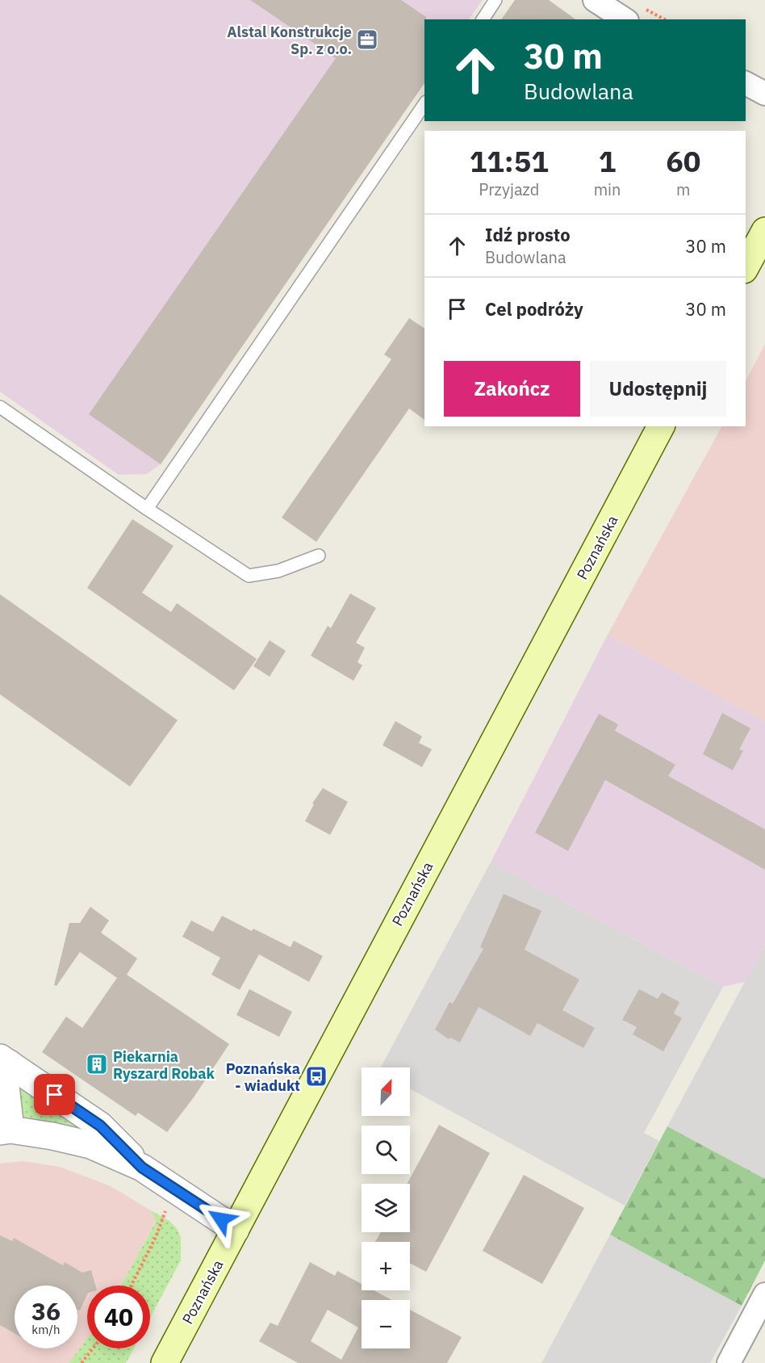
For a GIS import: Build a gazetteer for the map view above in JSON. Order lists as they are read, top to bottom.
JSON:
{
  "streets": {
    "main road": ["Poznańska"]
  },
  "places": {
    "office": ["Alstal Konstrukcje Sp. z o.o."],
    "building": ["Piekarnia Ryszard Robak"],
    "bus stop": ["Poznańska - wiadukt"]
  },
  "north": "top right",
  "page": {
    "turn": ["30 m", "Budowlana"],
    "eta": [
      "11:51",
      "Przyjazd",
      "1",
      "min",
      "60",
      "m"
    ],
    "list": [
      {
        "name": "Idź prosto",
        "note": "Budowlana",
        "value": "30 m"
      },
      {
        "name": "Cel podróży",
        "value": "30 m"
      }
    ],
    "buttons": ["Zakończ", "Udostępnij"],
    "map_buttons": ["+", "−"],
    "speed": "36 km/h",
    "limit": "40"
  }
}
